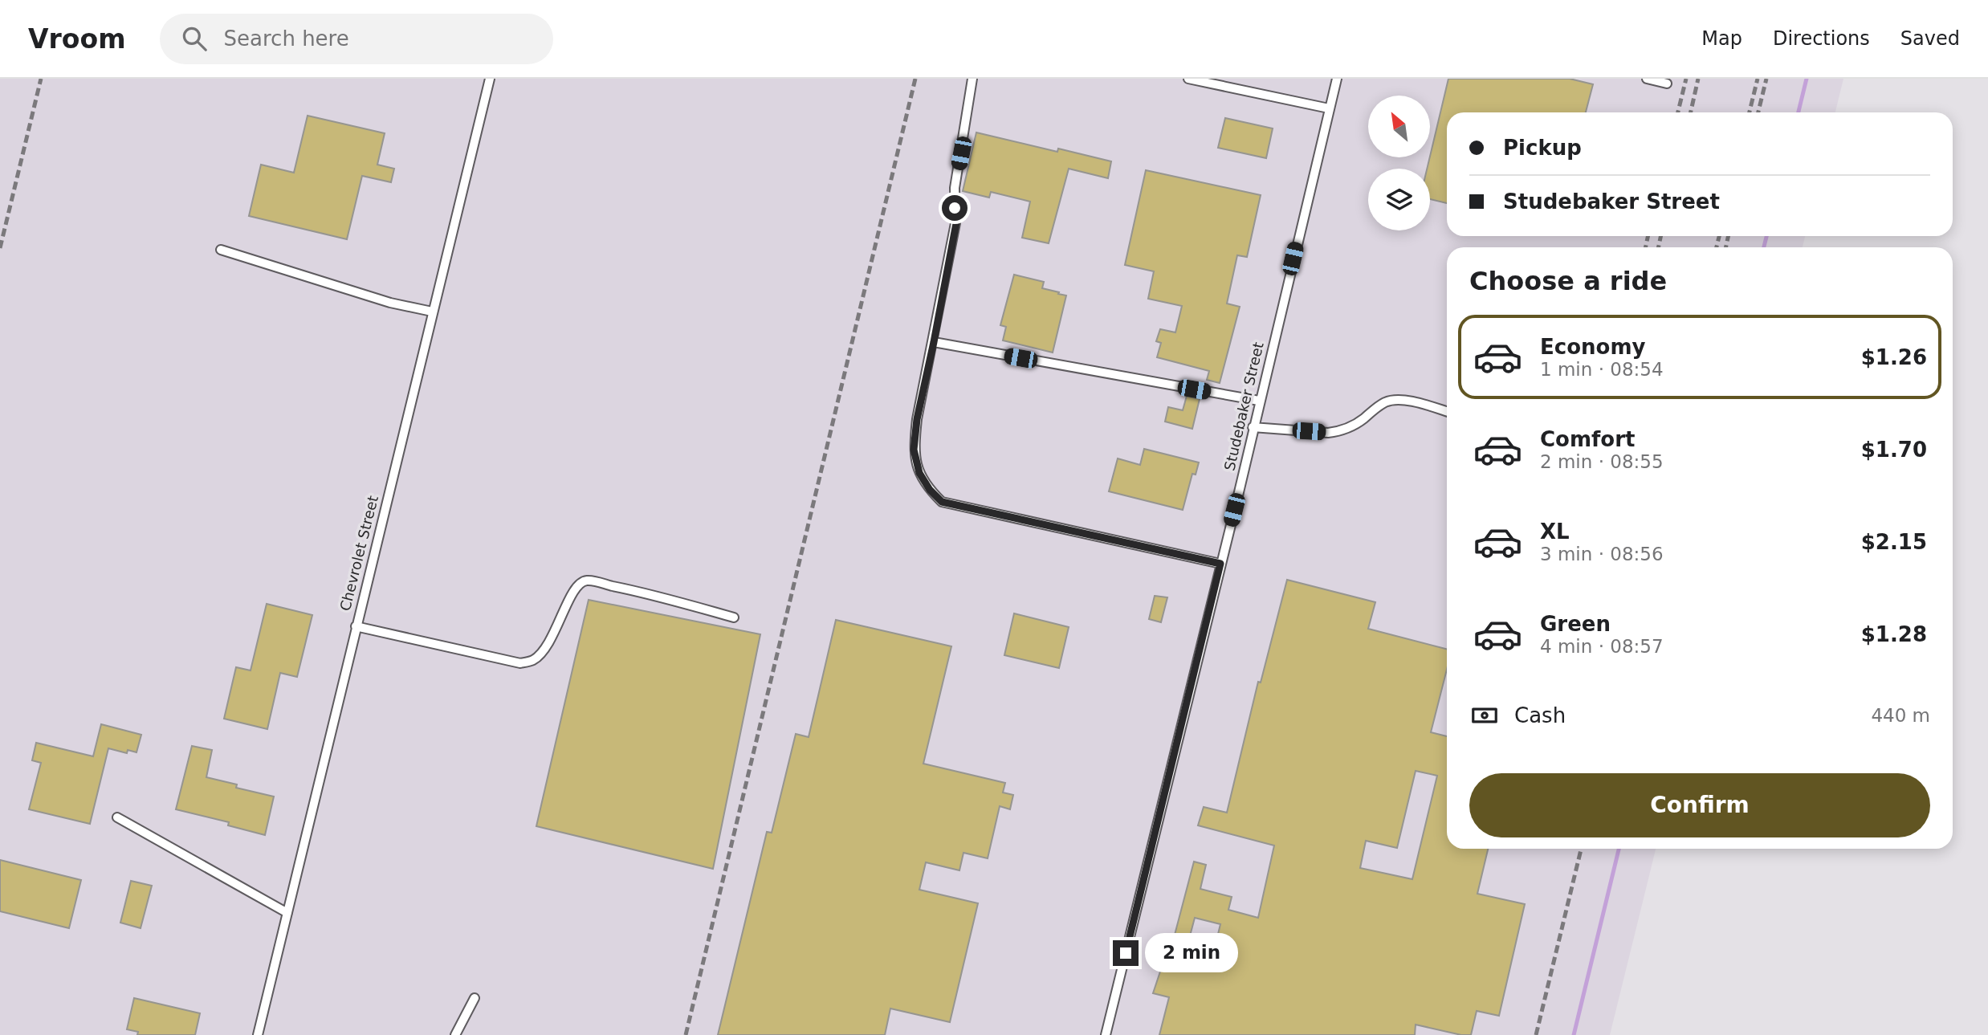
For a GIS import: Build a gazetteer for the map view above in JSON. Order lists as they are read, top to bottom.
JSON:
{
  "streets": {
    "lane": ["Studebaker Street", "Chevrolet Street"]
  },
  "north": "top left",
  "page": {
    "header": "Vroom",
    "search": "Search here",
    "nav": ["Map", "Directions", "Saved"],
    "banner": ["Pickup", "Studebaker Street"],
    "heading": "Choose a ride",
    "list": [
      {
        "name": "Economy",
        "note": "1 min · 08:54",
        "value": "$1.26"
      },
      {
        "name": "Comfort",
        "note": "2 min · 08:55",
        "value": "$1.70"
      },
      {
        "name": "XL",
        "note": "3 min · 08:56",
        "value": "$2.15"
      },
      {
        "name": "Green",
        "note": "4 min · 08:57",
        "value": "$1.28"
      }
    ],
    "pay": ["Cash", "440 m"],
    "buttons": "Confirm",
    "bubble": "2 min"
  }
}
